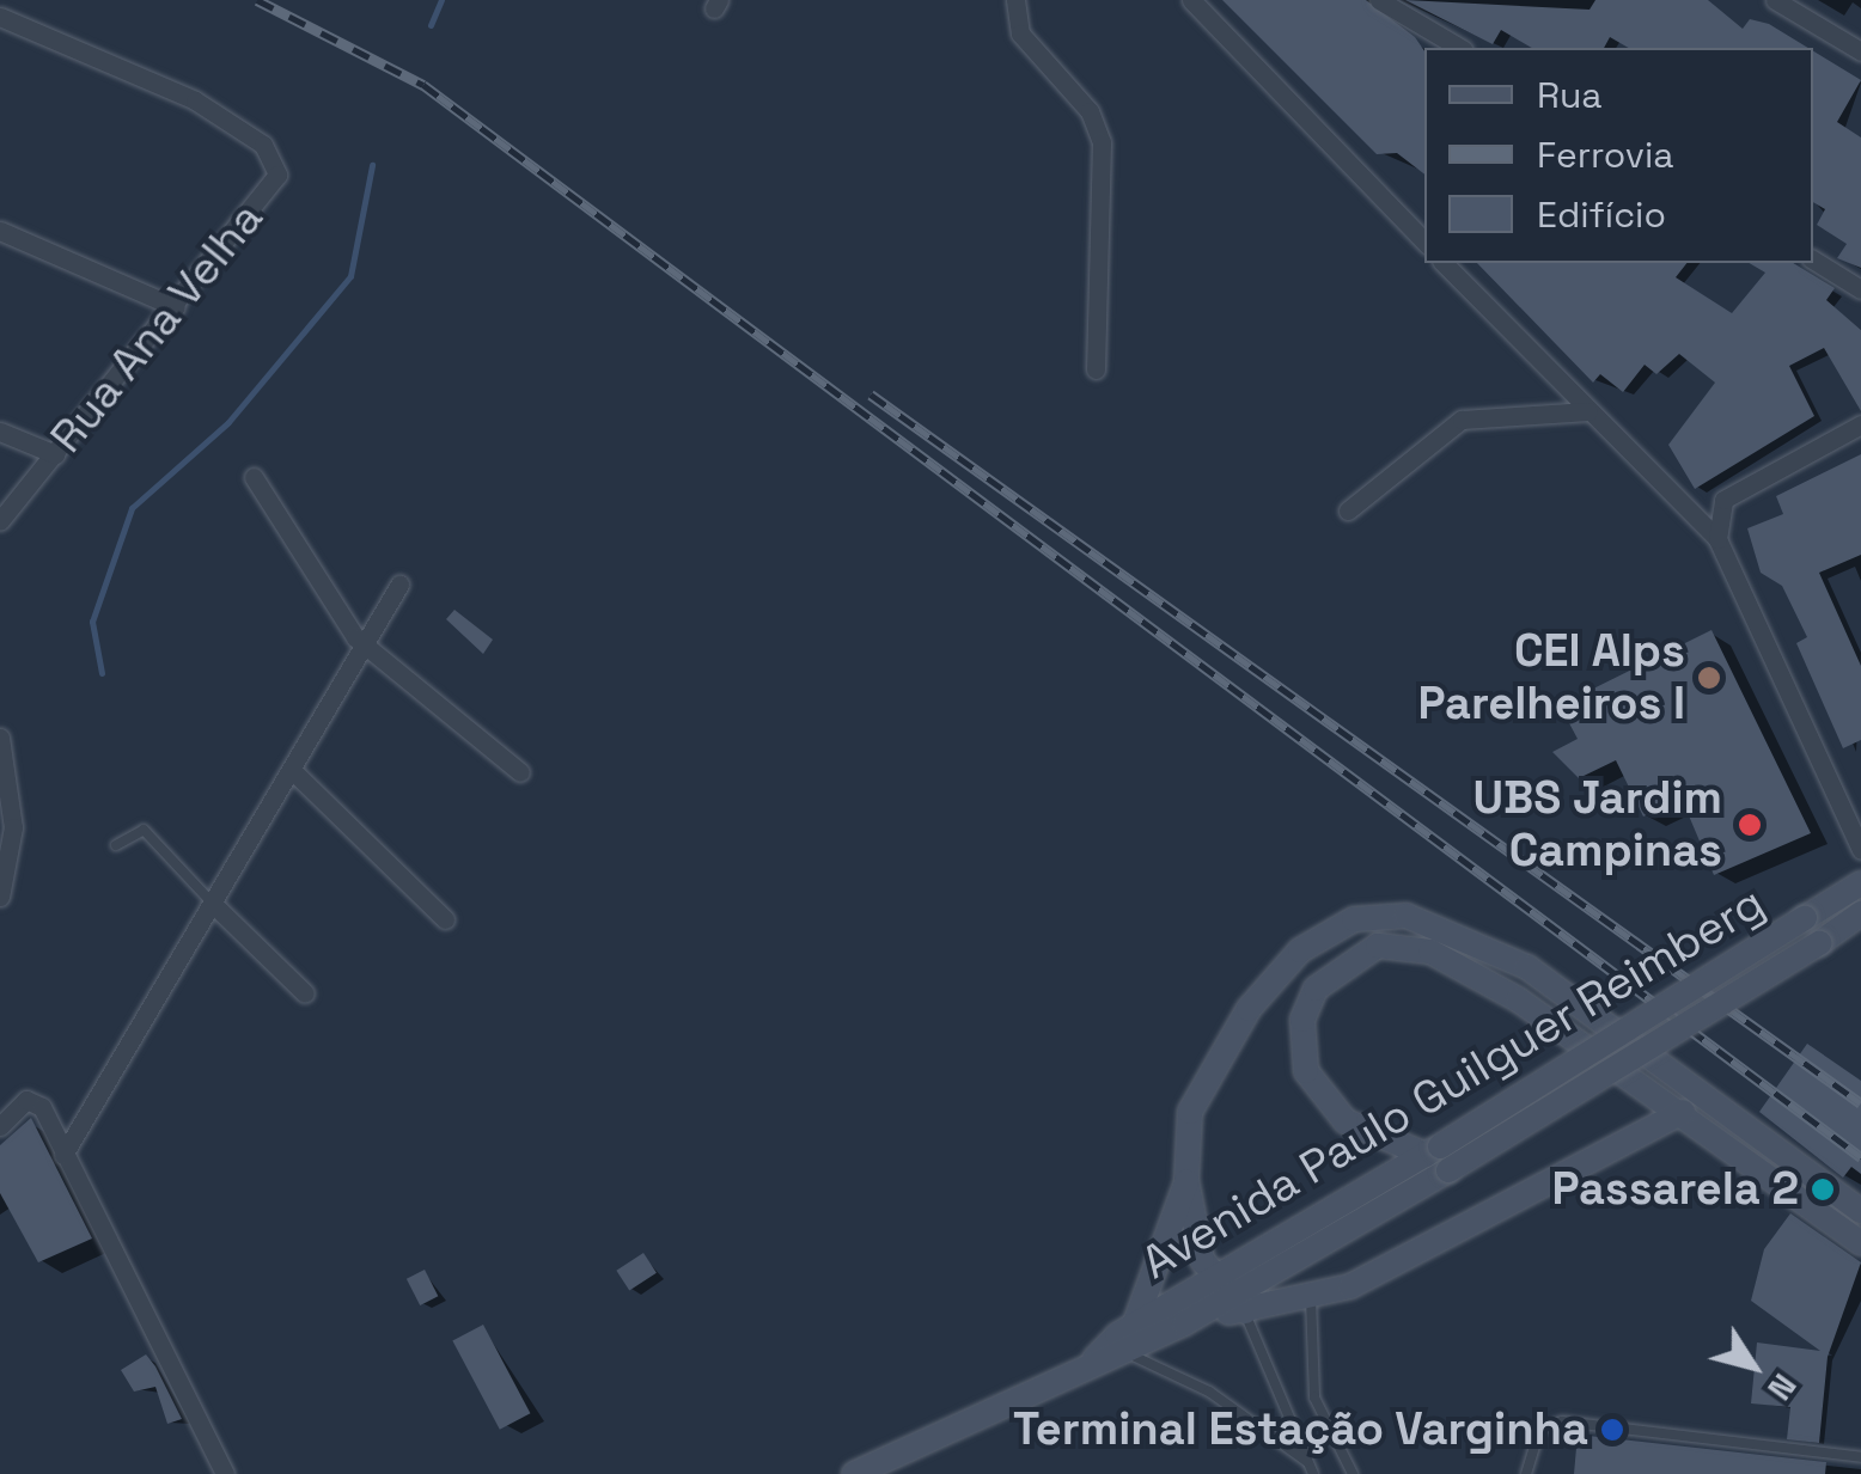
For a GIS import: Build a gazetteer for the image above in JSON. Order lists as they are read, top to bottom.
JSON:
{
  "streets": {
    "main road": ["Avenida Paulo Guilguer Reimberg"],
    "street": ["Rua Ana Velha"]
  },
  "places": [
    "CEI Alps Parelheiros I",
    "UBS Jardim Campinas",
    "Passarela 2",
    "Terminal Estação Varginha"
  ],
  "legend": ["Rua", "Ferrovia", "Edifício"],
  "north": "bottom right"
}
